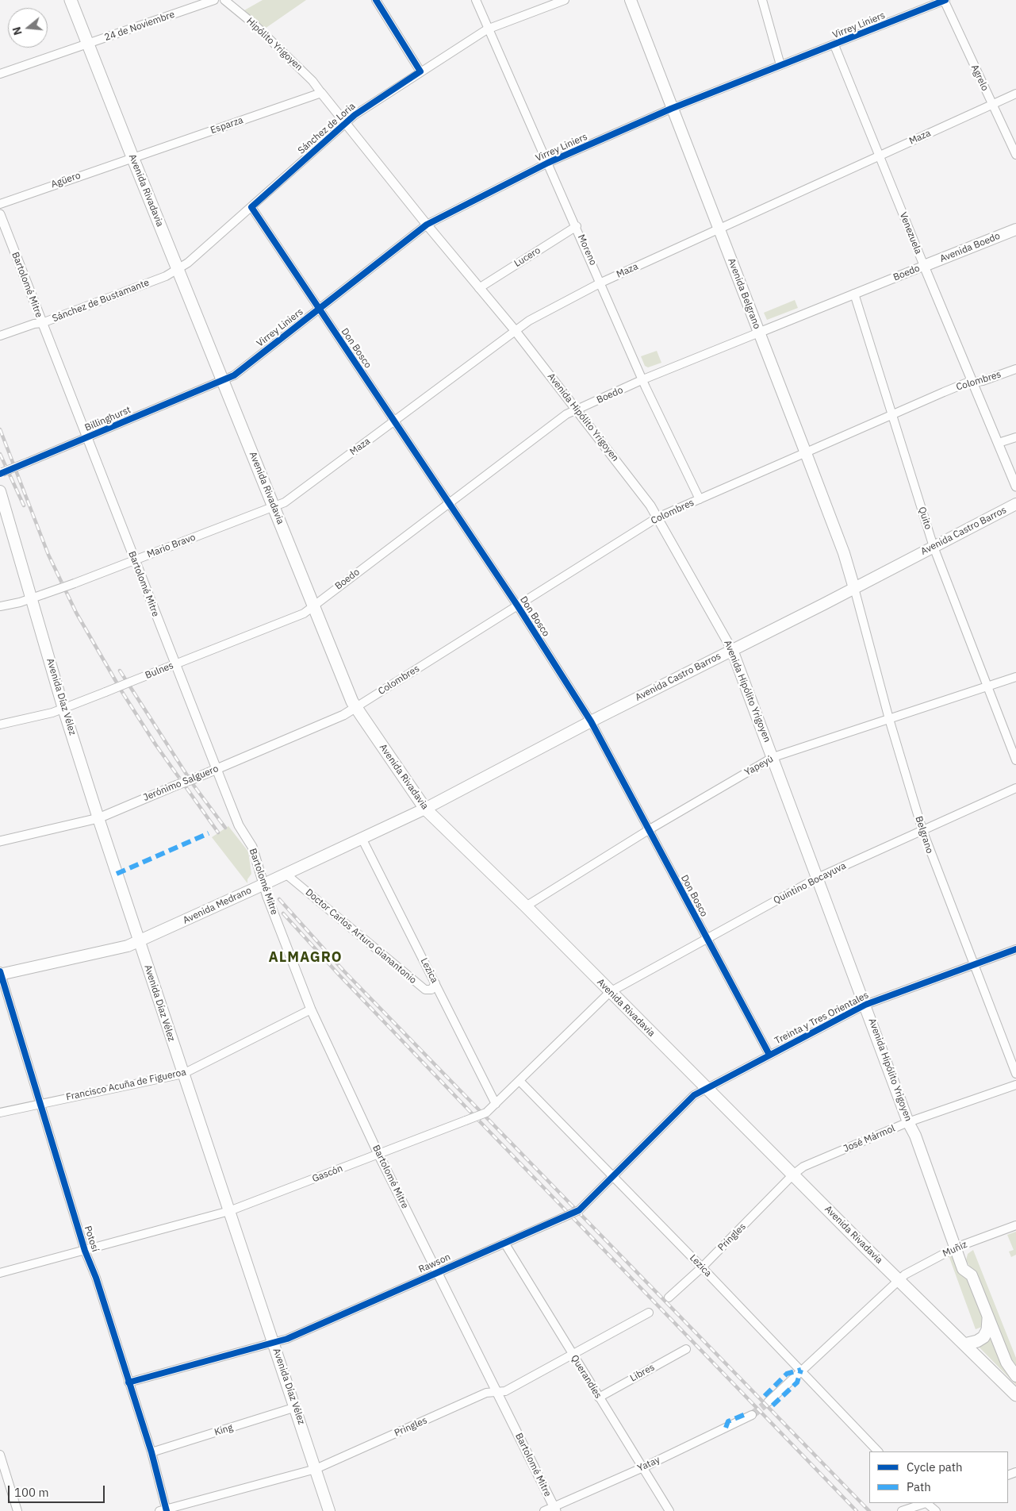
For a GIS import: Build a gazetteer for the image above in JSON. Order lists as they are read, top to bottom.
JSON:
{
  "streets": {
    "main road": [
      "Avenida Rivadavia",
      "Avenida Boedo",
      "Avenida Belgrano",
      "Avenida Hipólito Yrigoyen",
      "Avenida Castro Barros",
      "Avenida Díaz Vélez",
      "Avenida Medrano"
    ],
    "street": [
      "Virrey Liniers",
      "24 de Noviembre",
      "Hipólito Yrigoyen",
      "Agrelo",
      "Esparza",
      "Sánchez de Loria",
      "Maza",
      "Agüero",
      "Venezuela",
      "Moreno",
      "Lucero",
      "Boedo",
      "Bartolomé Mitre",
      "Sánchez de Bustamante",
      "Don Bosco",
      "Colombres",
      "Billinghurst",
      "Quito",
      "Mario Bravo",
      "Bulnes",
      "Yapeyú",
      "Jerónimo Salguero",
      "Belgrano",
      "Quintino Bocayuva",
      "Doctor Carlos Arturo Gianantonio",
      "Lezica",
      "Treinta y Tres Orientales",
      "Francisco Acuña de Figueroa",
      "José Mármol",
      "Gascón",
      "Pringles",
      "Potosí",
      "Muñiz",
      "Rawson",
      "Libres",
      "Querandíes",
      "King",
      "Yatay"
    ]
  },
  "crossings": [
    ["Virrey Liniers", "Agrelo"],
    ["Virrey Liniers", "Avenida Rivadavia"],
    ["Virrey Liniers", "Venezuela"],
    ["Virrey Liniers", "Moreno"],
    ["Virrey Liniers", "Avenida Belgrano"],
    ["Virrey Liniers", "Don Bosco"],
    ["Virrey Liniers", "Avenida Hipólito Yrigoyen"],
    ["Virrey Liniers", "Billinghurst"],
    ["24 de Noviembre", "Avenida Rivadavia"],
    ["Hipólito Yrigoyen", "Esparza"],
    ["Hipólito Yrigoyen", "Avenida Hipólito Yrigoyen"],
    ["Agrelo", "Maza"],
    ["Esparza", "Agüero"],
    ["Esparza", "Avenida Rivadavia"],
    ["Esparza", "Avenida Hipólito Yrigoyen"],
    ["Sánchez de Loria", "Avenida Rivadavia"],
    ["Sánchez de Loria", "Moreno"],
    ["Sánchez de Loria", "Sánchez de Bustamante"],
    ["Sánchez de Loria", "Don Bosco"],
    ["Sánchez de Loria", "Avenida Hipólito Yrigoyen"],
    ["Maza", "Avenida Rivadavia"],
    ["Maza", "Venezuela"],
    ["Maza", "Moreno"],
    ["Maza", "Avenida Belgrano"],
    ["Maza", "Don Bosco"],
    ["Maza", "Avenida Hipólito Yrigoyen"],
    ["Maza", "Mario Bravo"],
    ["Agüero", "Avenida Rivadavia"],
    ["Avenida Rivadavia", "Boedo"],
    ["Avenida Rivadavia", "Sánchez de Bustamante"],
    ["Avenida Rivadavia", "Colombres"],
    ["Avenida Rivadavia", "Billinghurst"],
    ["Avenida Rivadavia", "Avenida Castro Barros"],
    ["Avenida Rivadavia", "Mario Bravo"],
    ["Avenida Rivadavia", "Bulnes"],
    ["Avenida Rivadavia", "Yapeyú"],
    ["Avenida Rivadavia", "Jerónimo Salguero"],
    ["Avenida Rivadavia", "Quintino Bocayuva"],
    ["Avenida Rivadavia", "Avenida Medrano"],
    ["Avenida Rivadavia", "Treinta y Tres Orientales"],
    ["Avenida Rivadavia", "José Mármol"],
    ["Avenida Rivadavia", "Gascón"],
    ["Avenida Rivadavia", "Pringles"],
    ["Avenida Rivadavia", "Muñiz"],
    ["Avenida Rivadavia", "Rawson"],
    ["Venezuela", "Avenida Boedo"],
    ["Venezuela", "Boedo"],
    ["Venezuela", "Colombres"],
    ["Avenida Boedo", "Boedo"],
    ["Moreno", "Lucero"],
    ["Moreno", "Boedo"],
    ["Moreno", "Colombres"],
    ["Lucero", "Avenida Hipólito Yrigoyen"],
    ["Boedo", "Avenida Belgrano"],
    ["Boedo", "Don Bosco"],
    ["Boedo", "Avenida Hipólito Yrigoyen"],
    ["Boedo", "Quito"],
    ["Boedo", "Bulnes"],
    ["Bartolomé Mitre", "Sánchez de Bustamante"],
    ["Bartolomé Mitre", "Billinghurst"],
    ["Bartolomé Mitre", "Mario Bravo"],
    ["Bartolomé Mitre", "Bulnes"],
    ["Bartolomé Mitre", "Jerónimo Salguero"],
    ["Bartolomé Mitre", "Avenida Medrano"],
    ["Bartolomé Mitre", "Francisco Acuña de Figueroa"],
    ["Bartolomé Mitre", "Gascón"],
    ["Bartolomé Mitre", "Pringles"],
    ["Bartolomé Mitre", "Rawson"],
    ["Bartolomé Mitre", "Yatay"],
    ["Avenida Belgrano", "Colombres"],
    ["Avenida Belgrano", "Avenida Castro Barros"],
    ["Avenida Belgrano", "Belgrano"],
    ["Don Bosco", "Colombres"],
    ["Don Bosco", "Avenida Castro Barros"],
    ["Don Bosco", "Yapeyú"],
    ["Don Bosco", "Quintino Bocayuva"],
    ["Don Bosco", "Treinta y Tres Orientales"],
    ["Colombres", "Avenida Hipólito Yrigoyen"],
    ["Colombres", "Quito"],
    ["Colombres", "Jerónimo Salguero"],
    ["Avenida Hipólito Yrigoyen", "Avenida Castro Barros"],
    ["Avenida Hipólito Yrigoyen", "Yapeyú"],
    ["Avenida Hipólito Yrigoyen", "Quintino Bocayuva"],
    ["Avenida Hipólito Yrigoyen", "Treinta y Tres Orientales"],
    ["Avenida Hipólito Yrigoyen", "José Mármol"],
    ["Avenida Hipólito Yrigoyen", "Muñiz"],
    ["Quito", "Avenida Castro Barros"],
    ["Quito", "Yapeyú"],
    ["Avenida Castro Barros", "Belgrano"],
    ["Avenida Castro Barros", "Avenida Medrano"],
    ["Mario Bravo", "Avenida Díaz Vélez"],
    ["Bulnes", "Avenida Díaz Vélez"],
    ["Avenida Díaz Vélez", "Jerónimo Salguero"],
    ["Avenida Díaz Vélez", "Avenida Medrano"],
    ["Avenida Díaz Vélez", "Francisco Acuña de Figueroa"],
    ["Avenida Díaz Vélez", "Gascón"],
    ["Avenida Díaz Vélez", "Pringles"],
    ["Avenida Díaz Vélez", "Rawson"],
    ["Avenida Díaz Vélez", "King"],
    ["Yapeyú", "Belgrano"],
    ["Belgrano", "Quintino Bocayuva"],
    ["Belgrano", "Treinta y Tres Orientales"],
    ["Quintino Bocayuva", "Gascón"],
    ["Avenida Medrano", "Doctor Carlos Arturo Gianantonio"],
    ["Avenida Medrano", "Lezica"],
    ["Avenida Medrano", "Potosí"],
    ["Doctor Carlos Arturo Gianantonio", "Lezica"],
    ["Lezica", "Gascón"],
    ["Lezica", "Pringles"],
    ["Lezica", "Rawson"],
    ["Treinta y Tres Orientales", "Rawson"],
    ["Francisco Acuña de Figueroa", "Potosí"],
    ["José Mármol", "Pringles"],
    ["Gascón", "Potosí"],
    ["Pringles", "Potosí"],
    ["Pringles", "Querandíes"],
    ["Potosí", "Rawson"],
    ["Potosí", "King"],
    ["Rawson", "Querandíes"],
    ["Libres", "Querandíes"],
    ["Querandíes", "Yatay"]
  ],
  "districts": ["ALMAGRO"],
  "legend": ["Cycle path", "Path"],
  "scale_bar": "100 m",
  "north": "left"
}
